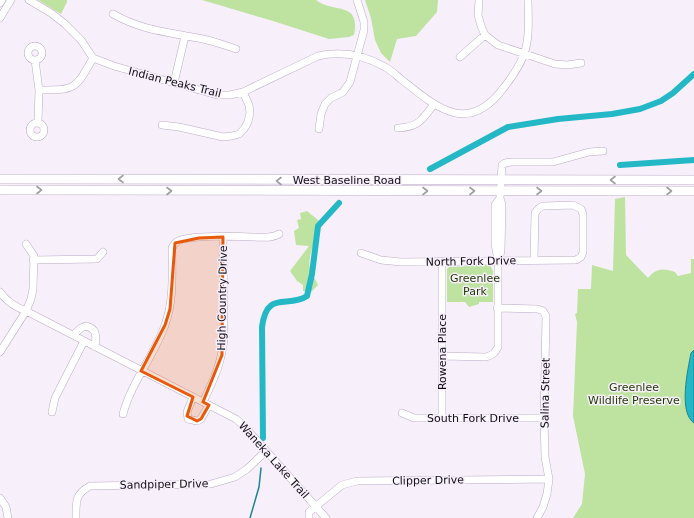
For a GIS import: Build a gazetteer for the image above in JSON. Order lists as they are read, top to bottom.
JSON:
{
  "streets": {
    "main road": ["West Baseline Road"],
    "street": [
      "Indian Peaks Trail",
      "North Fork Drive",
      "High Country Drive",
      "Rowena Place",
      "Salina Street",
      "South Fork Drive",
      "Waneka Lake Trail",
      "Clipper Drive",
      "Sandpiper Drive"
    ]
  },
  "crossings": [
    ["North Fork Drive", "Rowena Place"],
    ["High Country Drive", "Waneka Lake Trail"],
    ["Rowena Place", "South Fork Drive"],
    ["Salina Street", "South Fork Drive"],
    ["Salina Street", "Clipper Drive"],
    ["Waneka Lake Trail", "Clipper Drive"],
    ["Waneka Lake Trail", "Sandpiper Drive"]
  ],
  "parks": ["Greenlee Park", "Greenlee Wildlife Preserve"]
}
